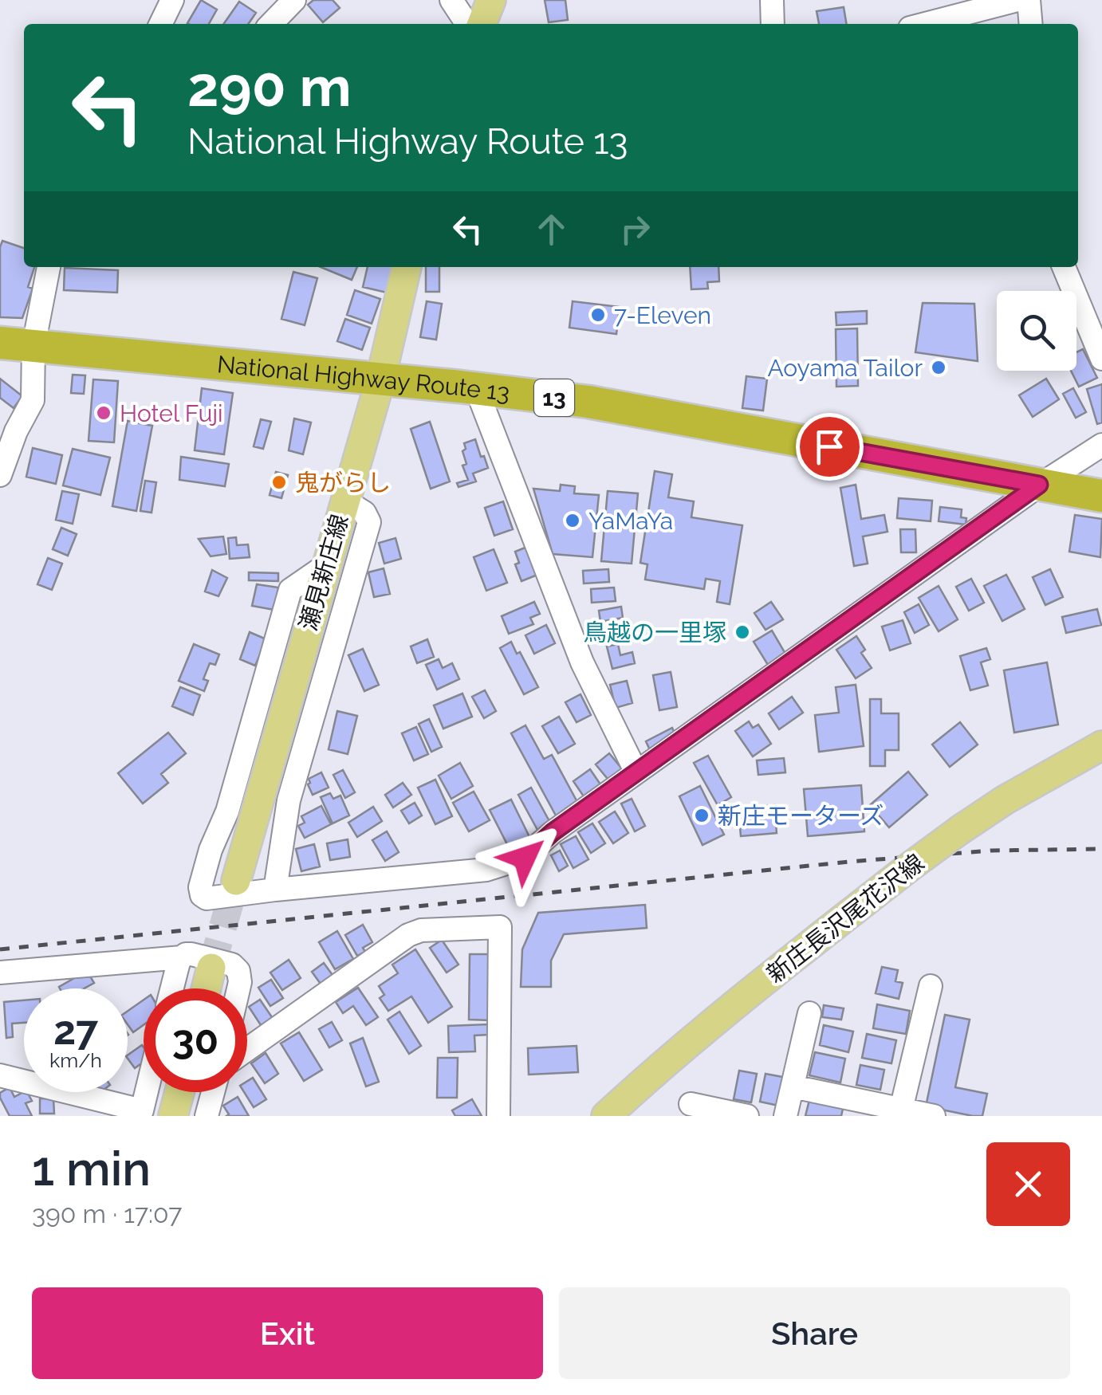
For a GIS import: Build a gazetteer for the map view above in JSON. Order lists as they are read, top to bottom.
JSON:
{
  "streets": {
    "highway": ["National Highway Route 13", "13"],
    "main road": ["瀬見新庄線", "新庄長沢尾花沢線"]
  },
  "crossings": [
    ["National Highway Route 13", "瀬見新庄線"]
  ],
  "places": [
    "7-Eleven",
    "Aoyama Tailor",
    "Hotel Fuji",
    "鬼がらし",
    "YaMaYa",
    "鳥越の一里塚",
    "新庄モーターズ"
  ],
  "page": {
    "turn": ["290 m", "National Highway Route 13"],
    "speed": "27 km/h",
    "limit": "30",
    "heading": ["1 min", "390 m · 17:07"],
    "buttons": ["Exit", "Share"]
  }
}
